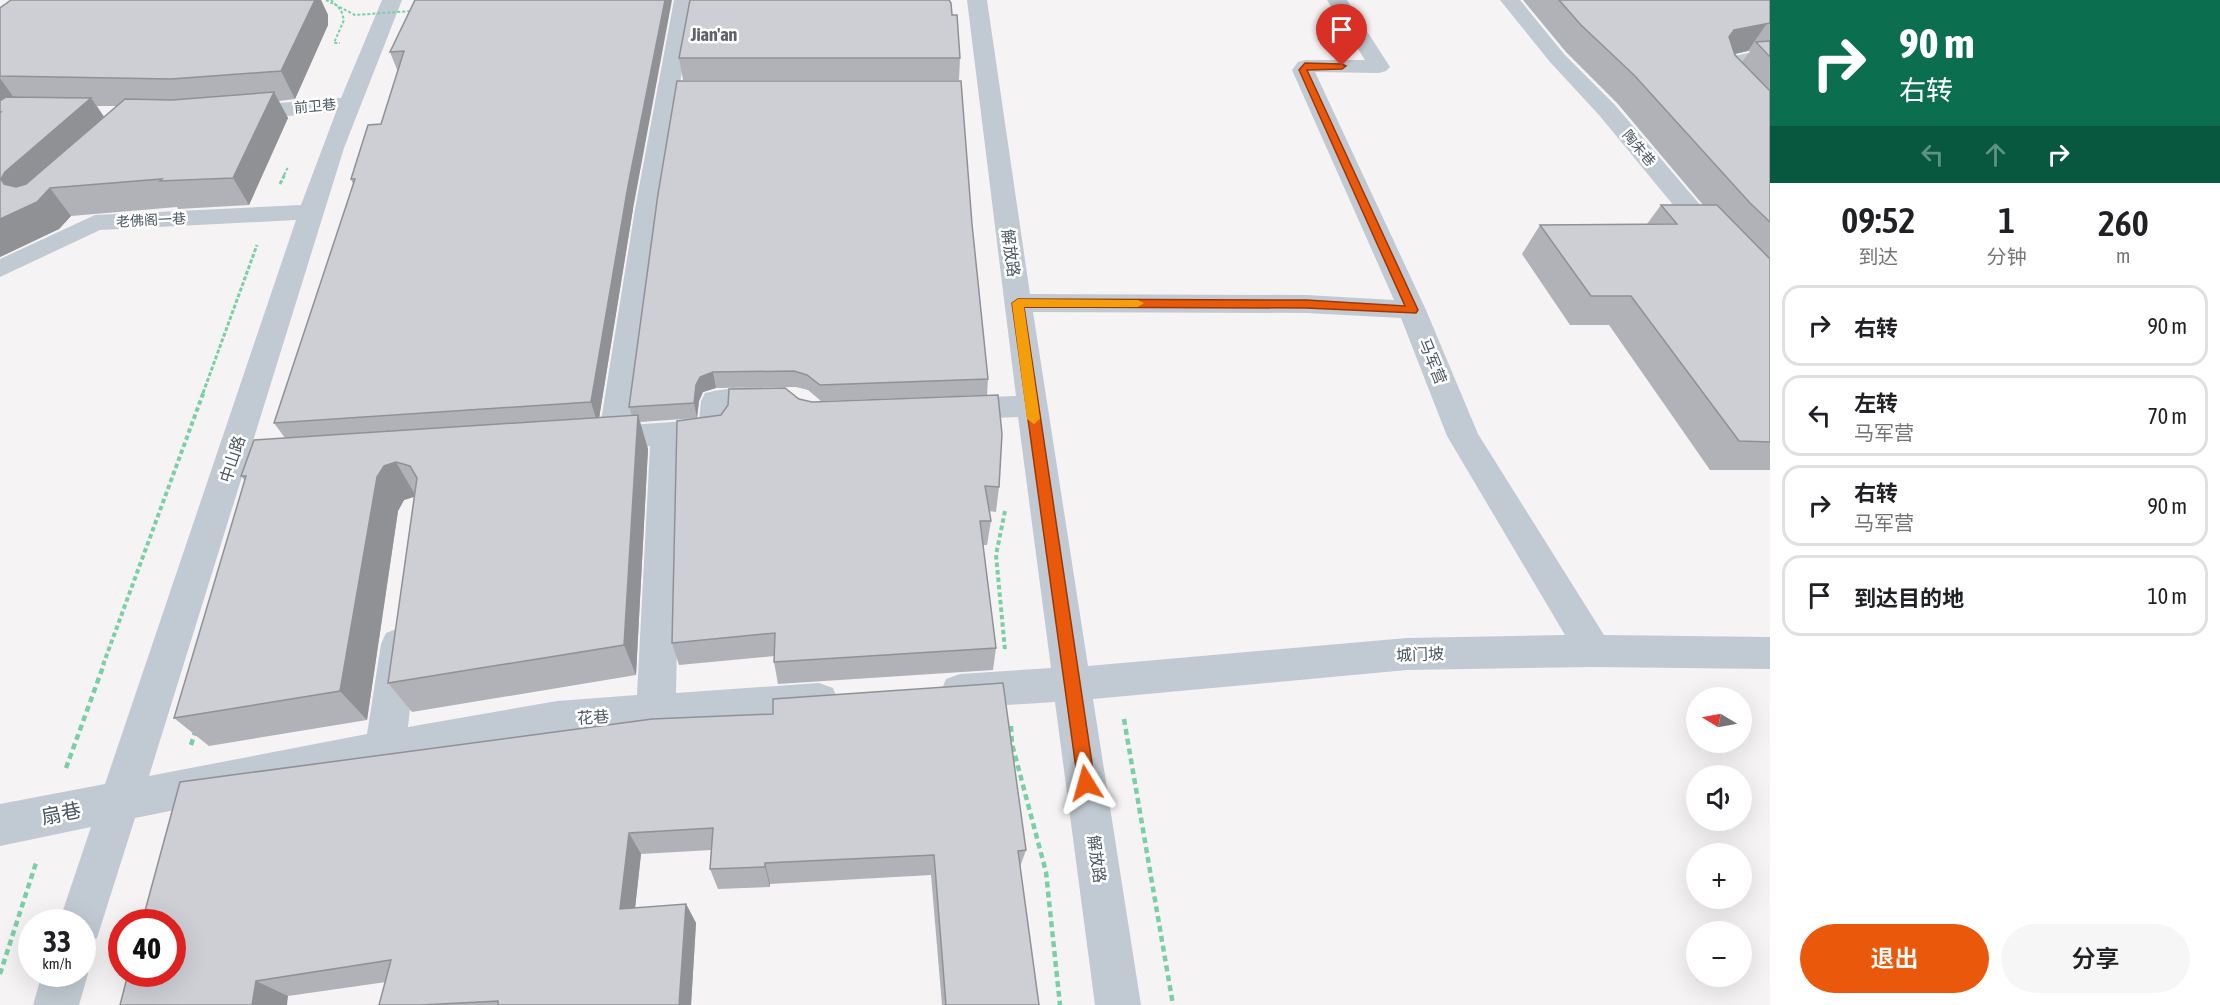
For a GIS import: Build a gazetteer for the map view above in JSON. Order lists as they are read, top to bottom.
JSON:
{
  "streets": {
    "street": [
      "前卫巷",
      "陶朱巷",
      "老佛阁一巷",
      "解放路",
      "马军营",
      "中山路",
      "城门坡",
      "花巷",
      "扇巷"
    ]
  },
  "crossings": [
    ["前卫巷", "中山路"],
    ["老佛阁一巷", "中山路"],
    ["解放路", "城门坡"],
    ["马军营", "城门坡"],
    ["中山路", "花巷"],
    ["中山路", "扇巷"],
    ["花巷", "扇巷"]
  ],
  "districts": ["Jian'an"],
  "north": "left",
  "page": {
    "turn": ["90 m", "右转"],
    "eta": [
      "09:52",
      "到达",
      "1",
      "分钟",
      "260",
      "m"
    ],
    "list": [
      {
        "name": "右转",
        "value": "90 m"
      },
      {
        "name": "左转",
        "note": "马军营",
        "value": "70 m"
      },
      {
        "name": "右转",
        "note": "马军营",
        "value": "90 m"
      },
      {
        "name": "到达目的地",
        "value": "10 m"
      }
    ],
    "map_buttons": ["+", "−"],
    "speed": "33 km/h",
    "limit": "40",
    "buttons": ["退出", "分享"]
  }
}
